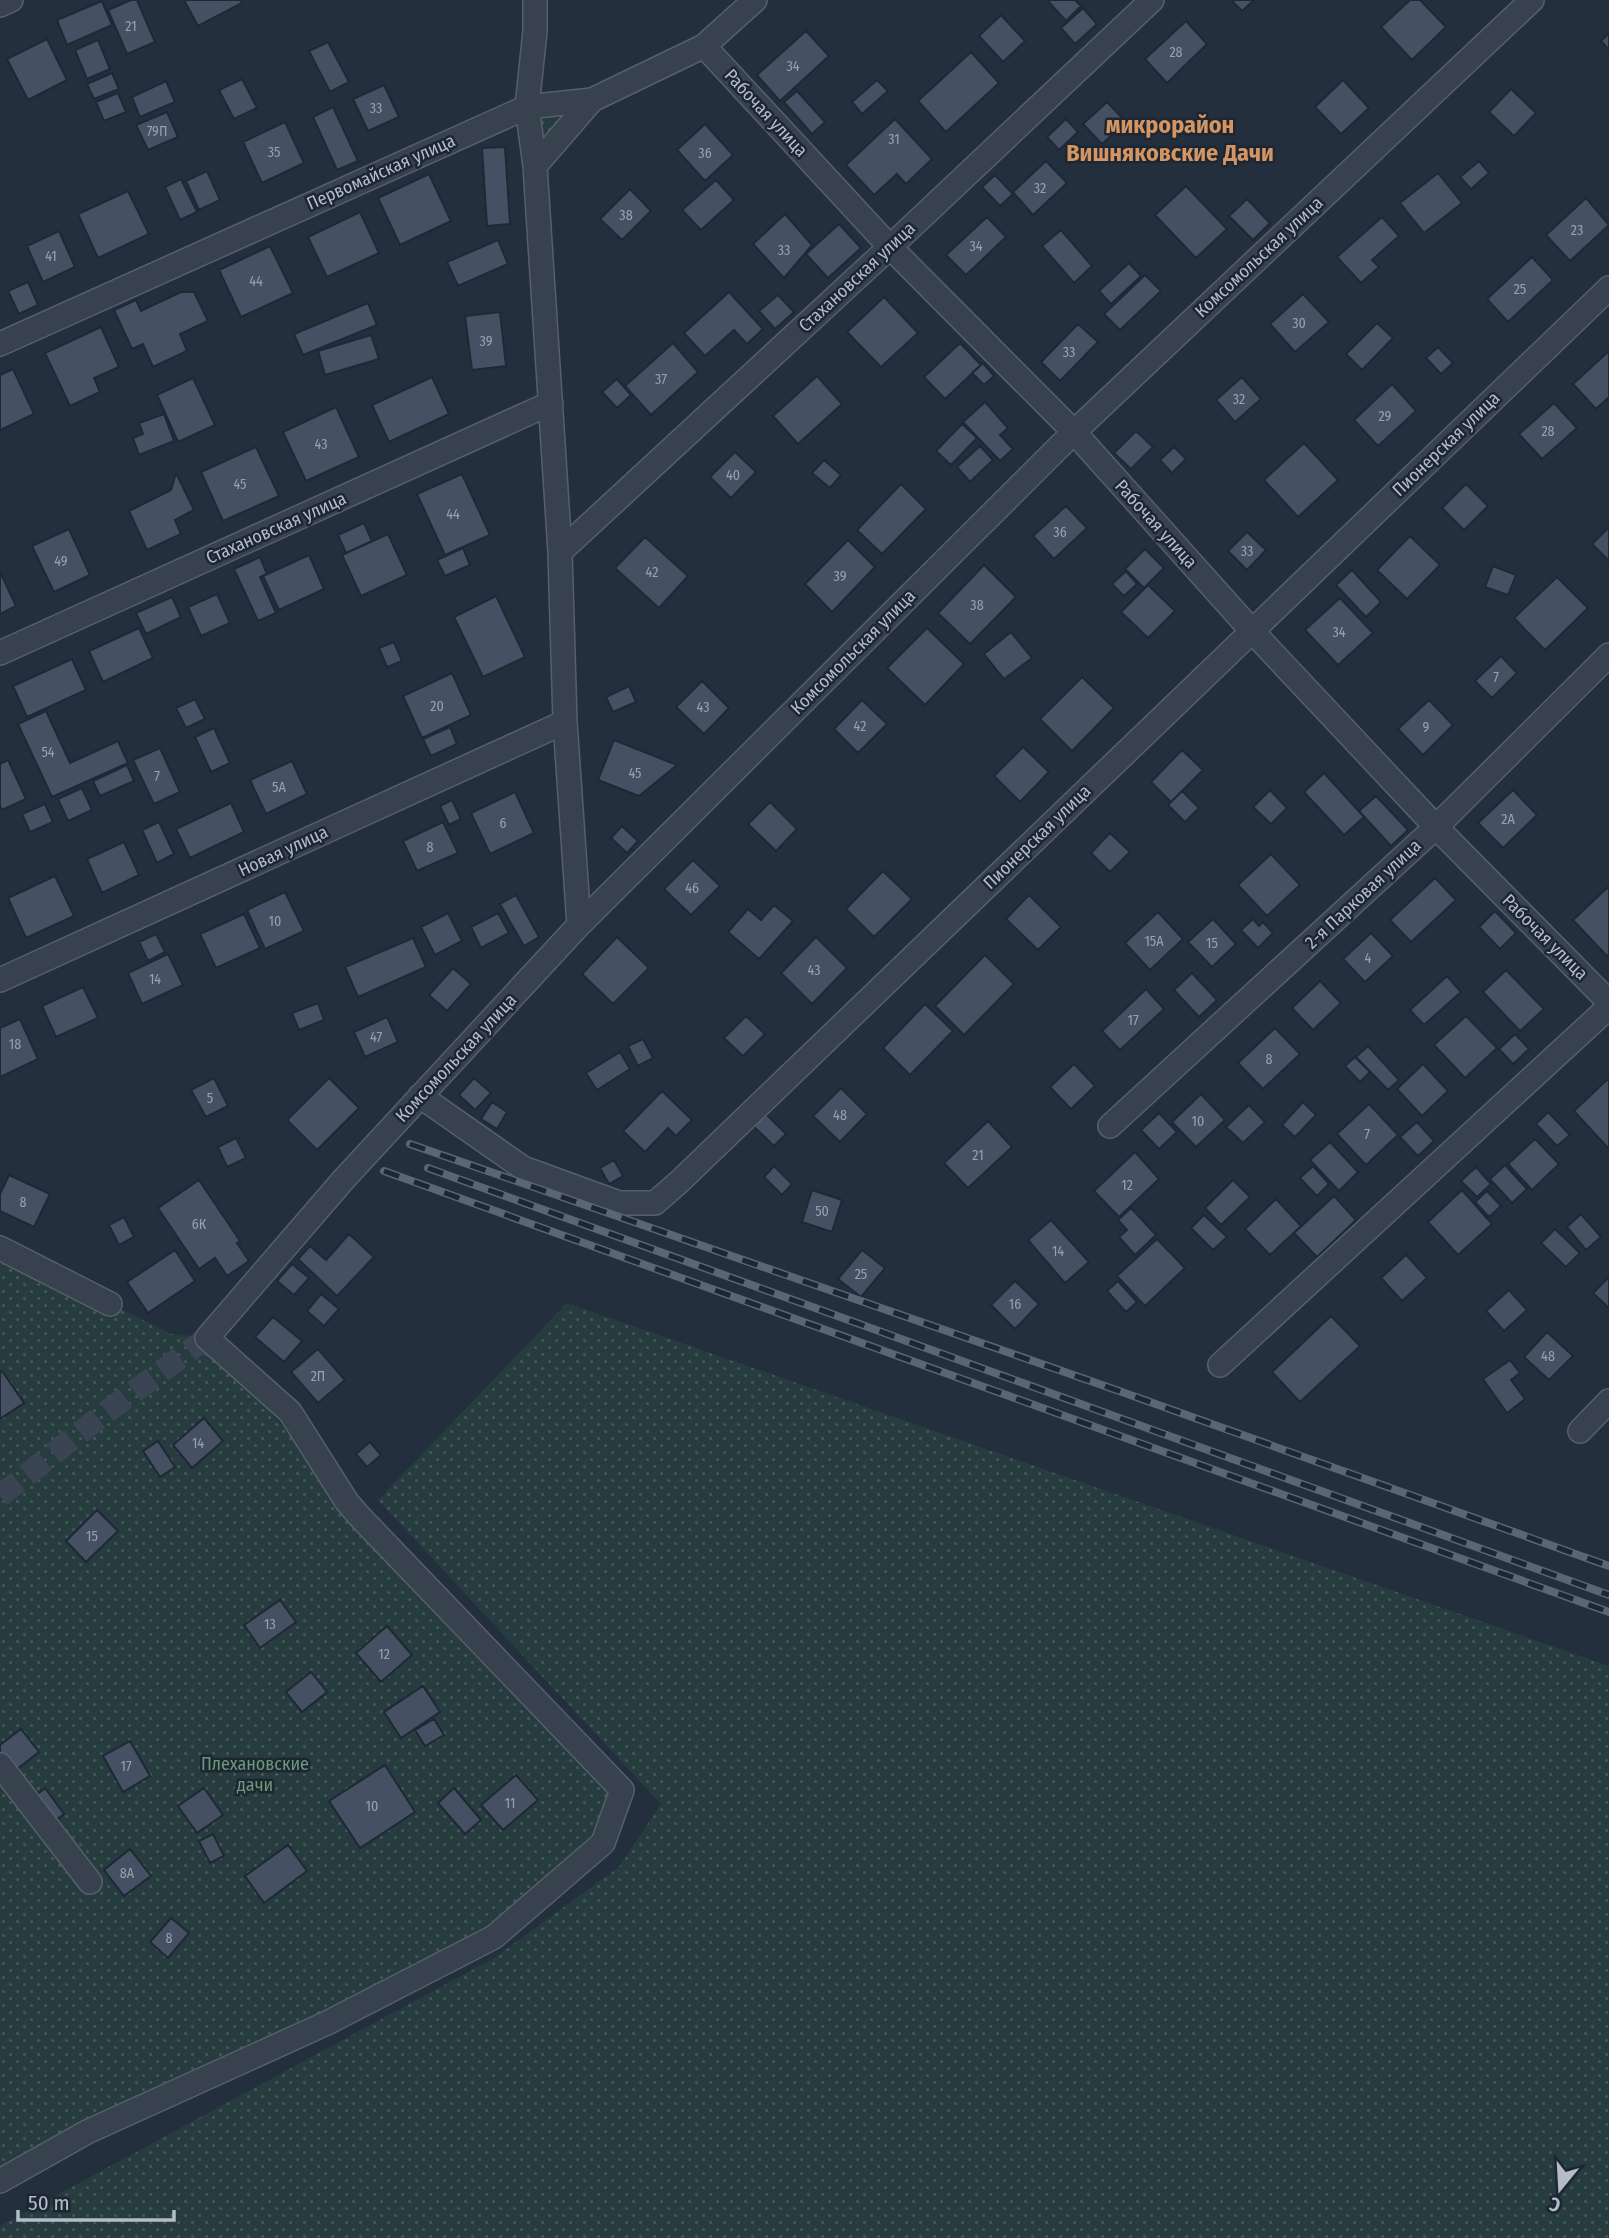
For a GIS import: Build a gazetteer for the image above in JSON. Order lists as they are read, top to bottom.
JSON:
{
  "streets": {
    "street": [
      "Рабочая улица",
      "Первомайская улица",
      "Комсомольская улица",
      "Стахановская улица",
      "Пионерская улица",
      "Новая улица",
      "2-я Парковая улица"
    ]
  },
  "crossings": [
    ["Рабочая улица", "Первомайская улица"],
    ["Рабочая улица", "Комсомольская улица"],
    ["Рабочая улица", "Стахановская улица"],
    ["Рабочая улица", "Пионерская улица"],
    ["Рабочая улица", "2-я Парковая улица"],
    ["Комсомольская улица", "Пионерская улица"]
  ],
  "districts": ["микрорайон Вишняковские Дачи"],
  "parks": ["Плехановские дачи"],
  "house_numbers": [
    "21",
    "28",
    "34",
    "33",
    "79П",
    "31",
    "35",
    "36",
    "32",
    "38",
    "23",
    "34",
    "33",
    "41",
    "44",
    "25",
    "30",
    "39",
    "33",
    "37",
    "32",
    "29",
    "28",
    "43",
    "40",
    "45",
    "44",
    "36",
    "33",
    "49",
    "42",
    "39",
    "38",
    "34",
    "7",
    "20",
    "43",
    "42",
    "9",
    "54",
    "45",
    "7",
    "5А",
    "2А",
    "6",
    "8",
    "46",
    "10",
    "15А",
    "15",
    "4",
    "43",
    "14",
    "17",
    "47",
    "18",
    "8",
    "5",
    "48",
    "10",
    "7",
    "21",
    "12",
    "8",
    "50",
    "6К",
    "14",
    "25",
    "16",
    "48",
    "2П",
    "14",
    "15",
    "13",
    "12",
    "17",
    "11",
    "10",
    "8А",
    "8"
  ],
  "scale_bar": "50 m",
  "north": "bottom"
}
